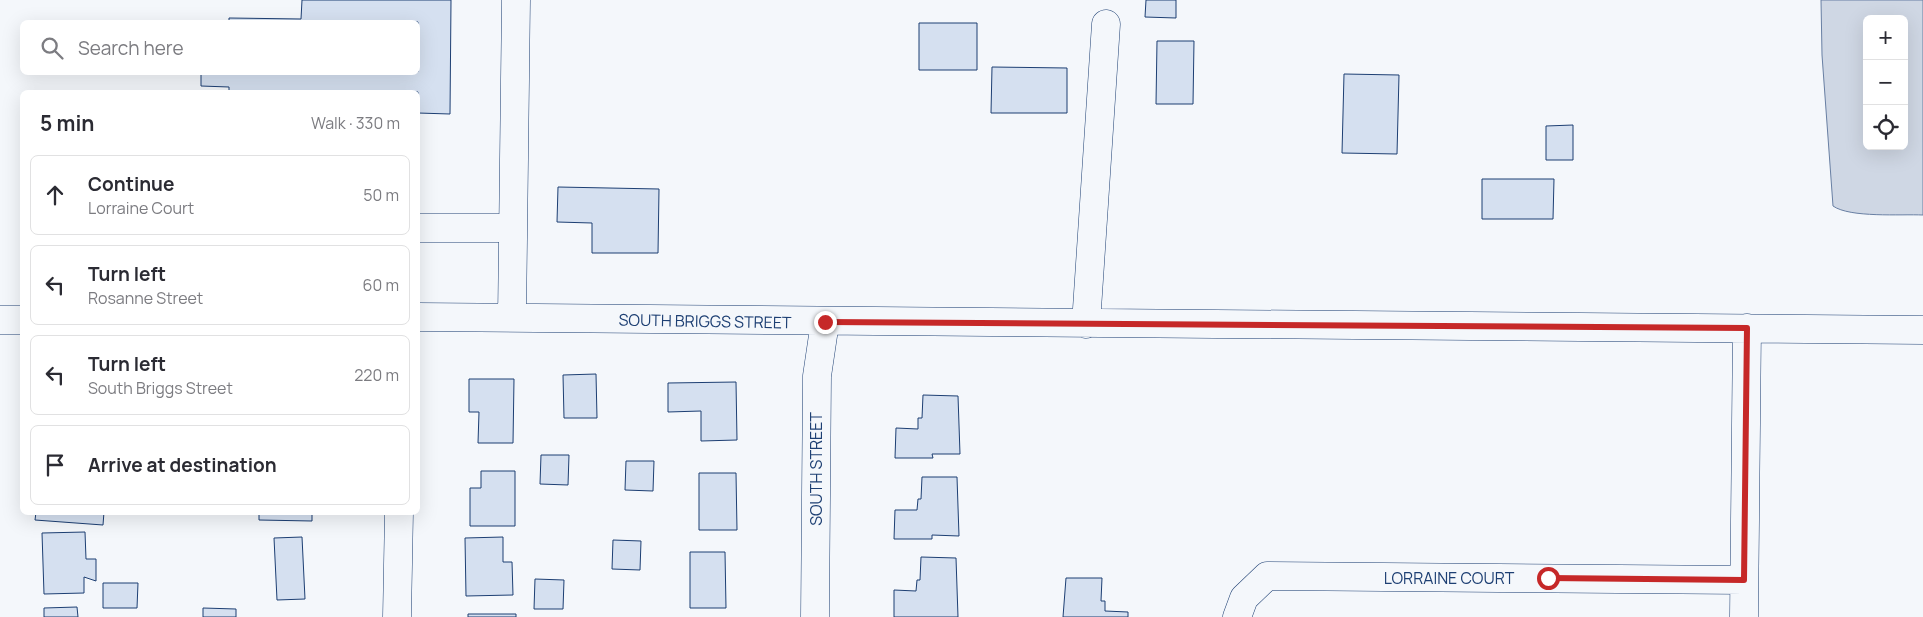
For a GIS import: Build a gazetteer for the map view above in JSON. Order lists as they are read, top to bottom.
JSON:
{
  "streets": {
    "street": ["SOUTH BRIGGS STREET", "SOUTH STREET", "LORRAINE COURT"]
  },
  "crossings": [
    ["SOUTH BRIGGS STREET", "SOUTH STREET"]
  ],
  "page": {
    "map_buttons": ["+", "−"],
    "search": "Search here",
    "heading": ["5 min", "Walk · 330 m"],
    "list": [
      ["Continue", "Lorraine Court", "50 m"],
      ["Turn left", "Rosanne Street", "60 m"],
      ["Turn left", "South Briggs Street", "220 m"],
      "Arrive at destination"
    ]
  }
}
